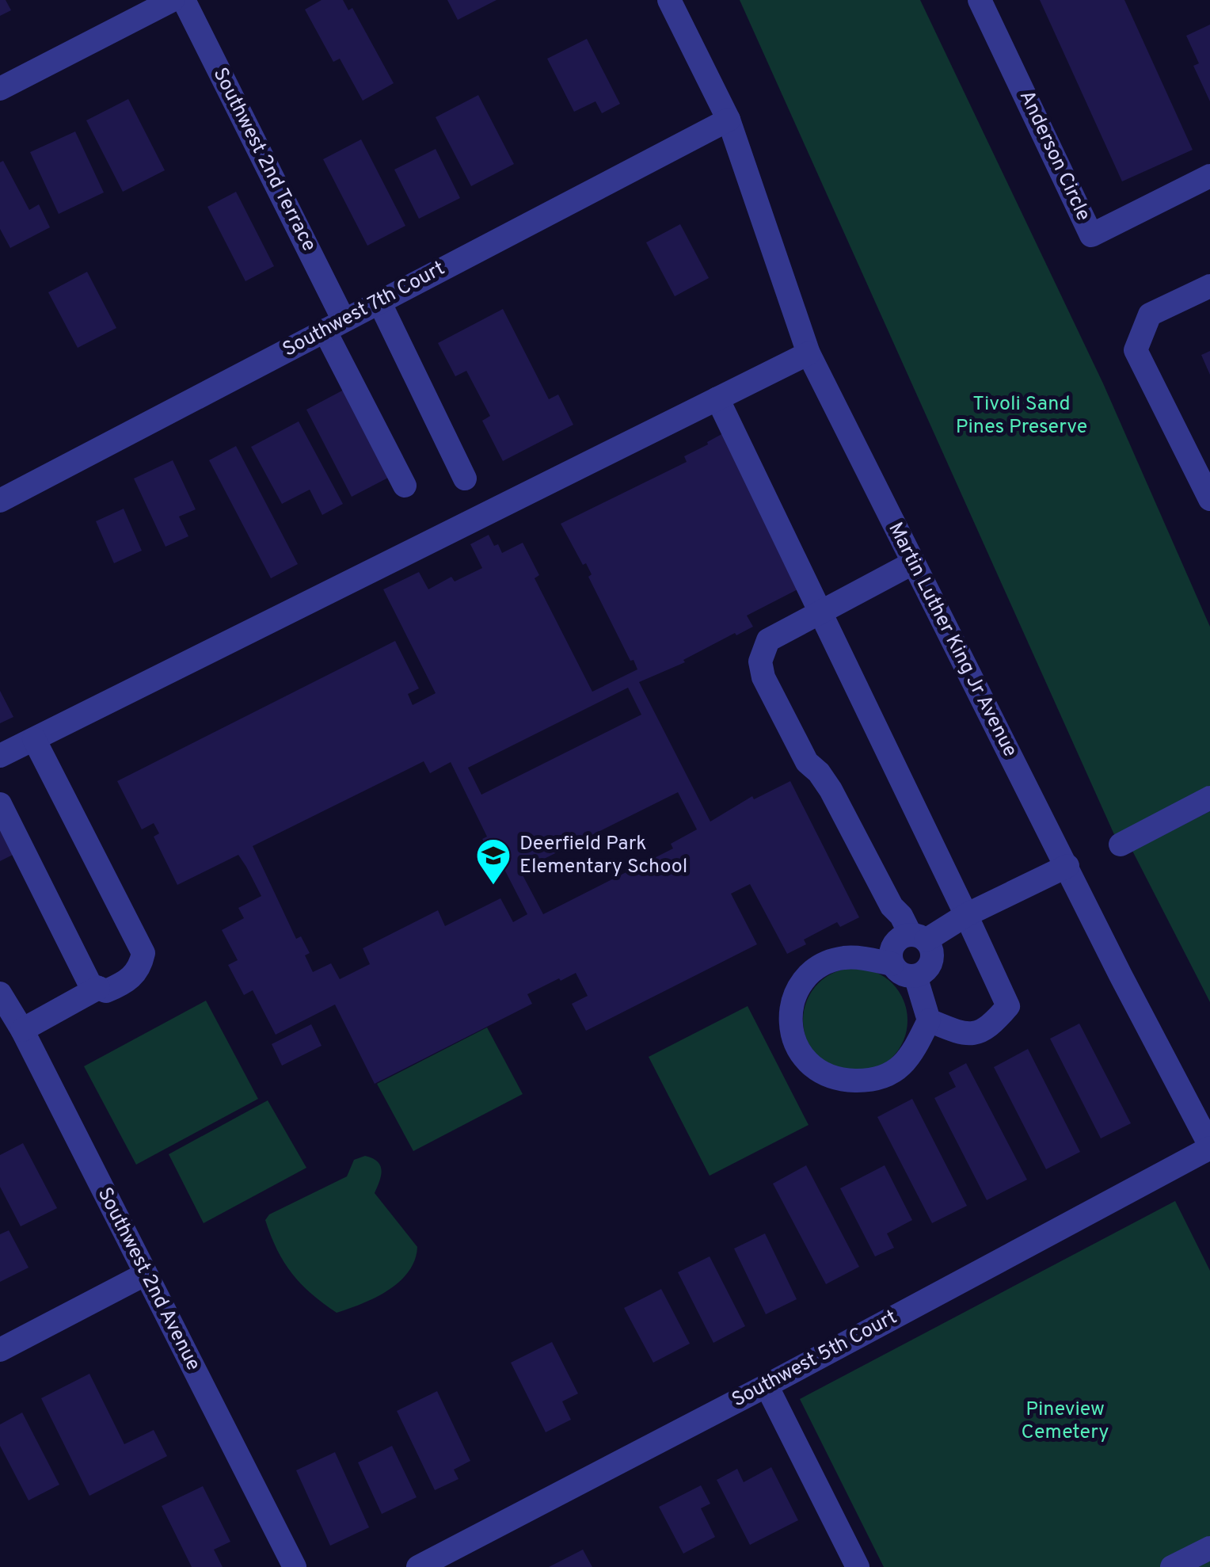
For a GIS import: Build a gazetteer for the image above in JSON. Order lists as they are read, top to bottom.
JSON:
{
  "streets": {
    "street": [
      "Anderson Circle",
      "Southwest 2nd Terrace",
      "Southwest 7th Court",
      "Martin Luther King Jr Avenue",
      "Southwest 2nd Avenue",
      "Southwest 5th Court"
    ]
  },
  "crossings": [
    ["Southwest 2nd Terrace", "Southwest 7th Court"],
    ["Southwest 7th Court", "Martin Luther King Jr Avenue"],
    ["Martin Luther King Jr Avenue", "Southwest 5th Court"]
  ],
  "parks": ["Tivoli Sand Pines Preserve", "Pineview Cemetery"],
  "places": {
    "school or university": ["Deerfield Park Elementary School"]
  }
}
